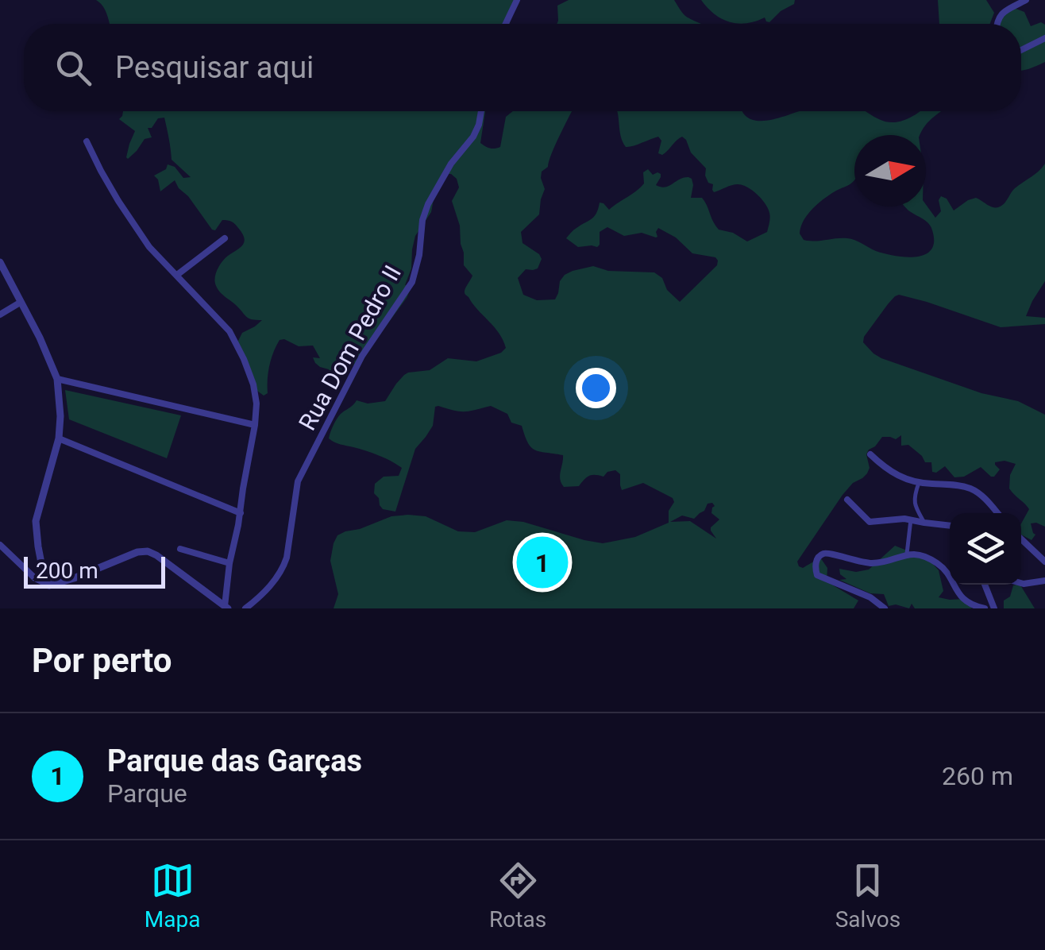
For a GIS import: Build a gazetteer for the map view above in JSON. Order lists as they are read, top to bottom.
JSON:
{
  "streets": {
    "street": ["Rua Dom Pedro II"]
  },
  "scale_bar": "200 m",
  "north": "right",
  "page": {
    "search": "Pesquisar aqui",
    "pins": "1",
    "scale": "200 m",
    "heading": "Por perto",
    "list": [
      {
        "mark": "1",
        "name": "Parque das Garças",
        "note": "Parque",
        "value": "260 m"
      }
    ],
    "nav": ["Mapa", "Rotas", "Salvos"]
  }
}
